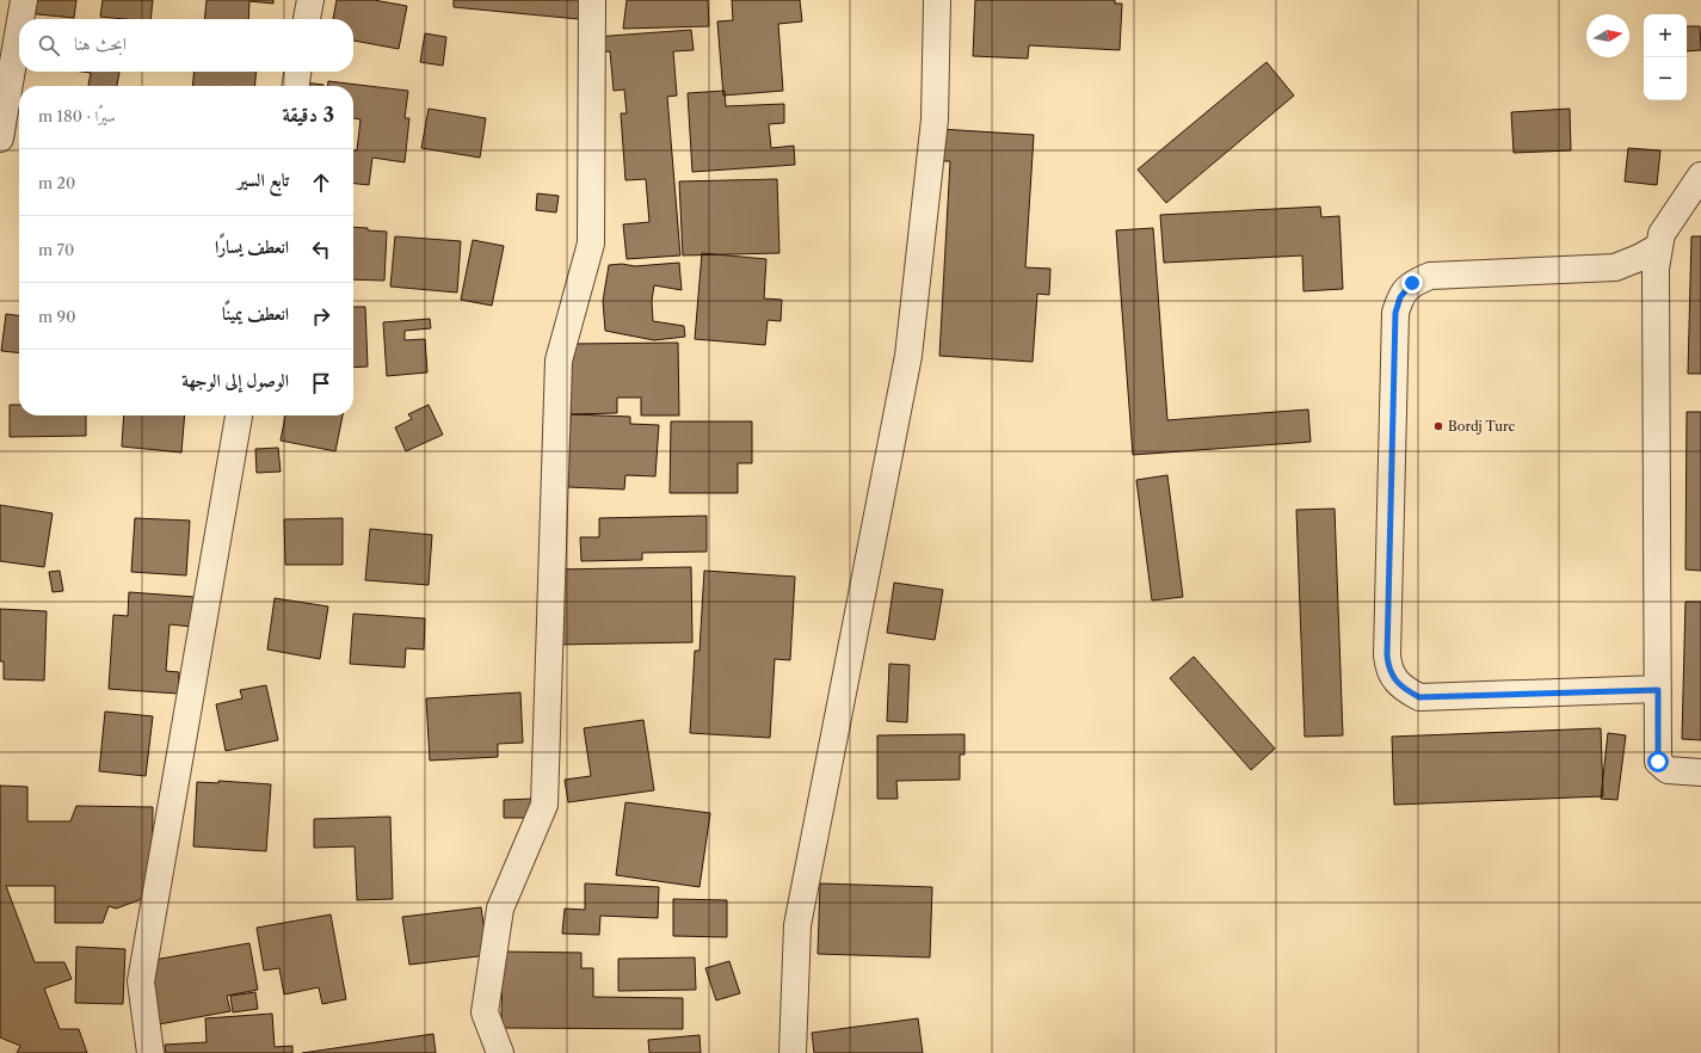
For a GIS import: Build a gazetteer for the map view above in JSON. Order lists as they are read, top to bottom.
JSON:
{
  "places": ["Bordj Turc"],
  "north": "right",
  "page": {
    "map_buttons": ["+", "−"],
    "search": "ابحث هنا",
    "heading": ["3 دقيقة", "سيرًا · 180 m"],
    "list": [
      ["تابع السير", "20 m"],
      ["انعطف يسارًا", "70 m"],
      ["انعطف يمينًا", "90 m"],
      "الوصول إلى الوجهة"
    ]
  }
}
